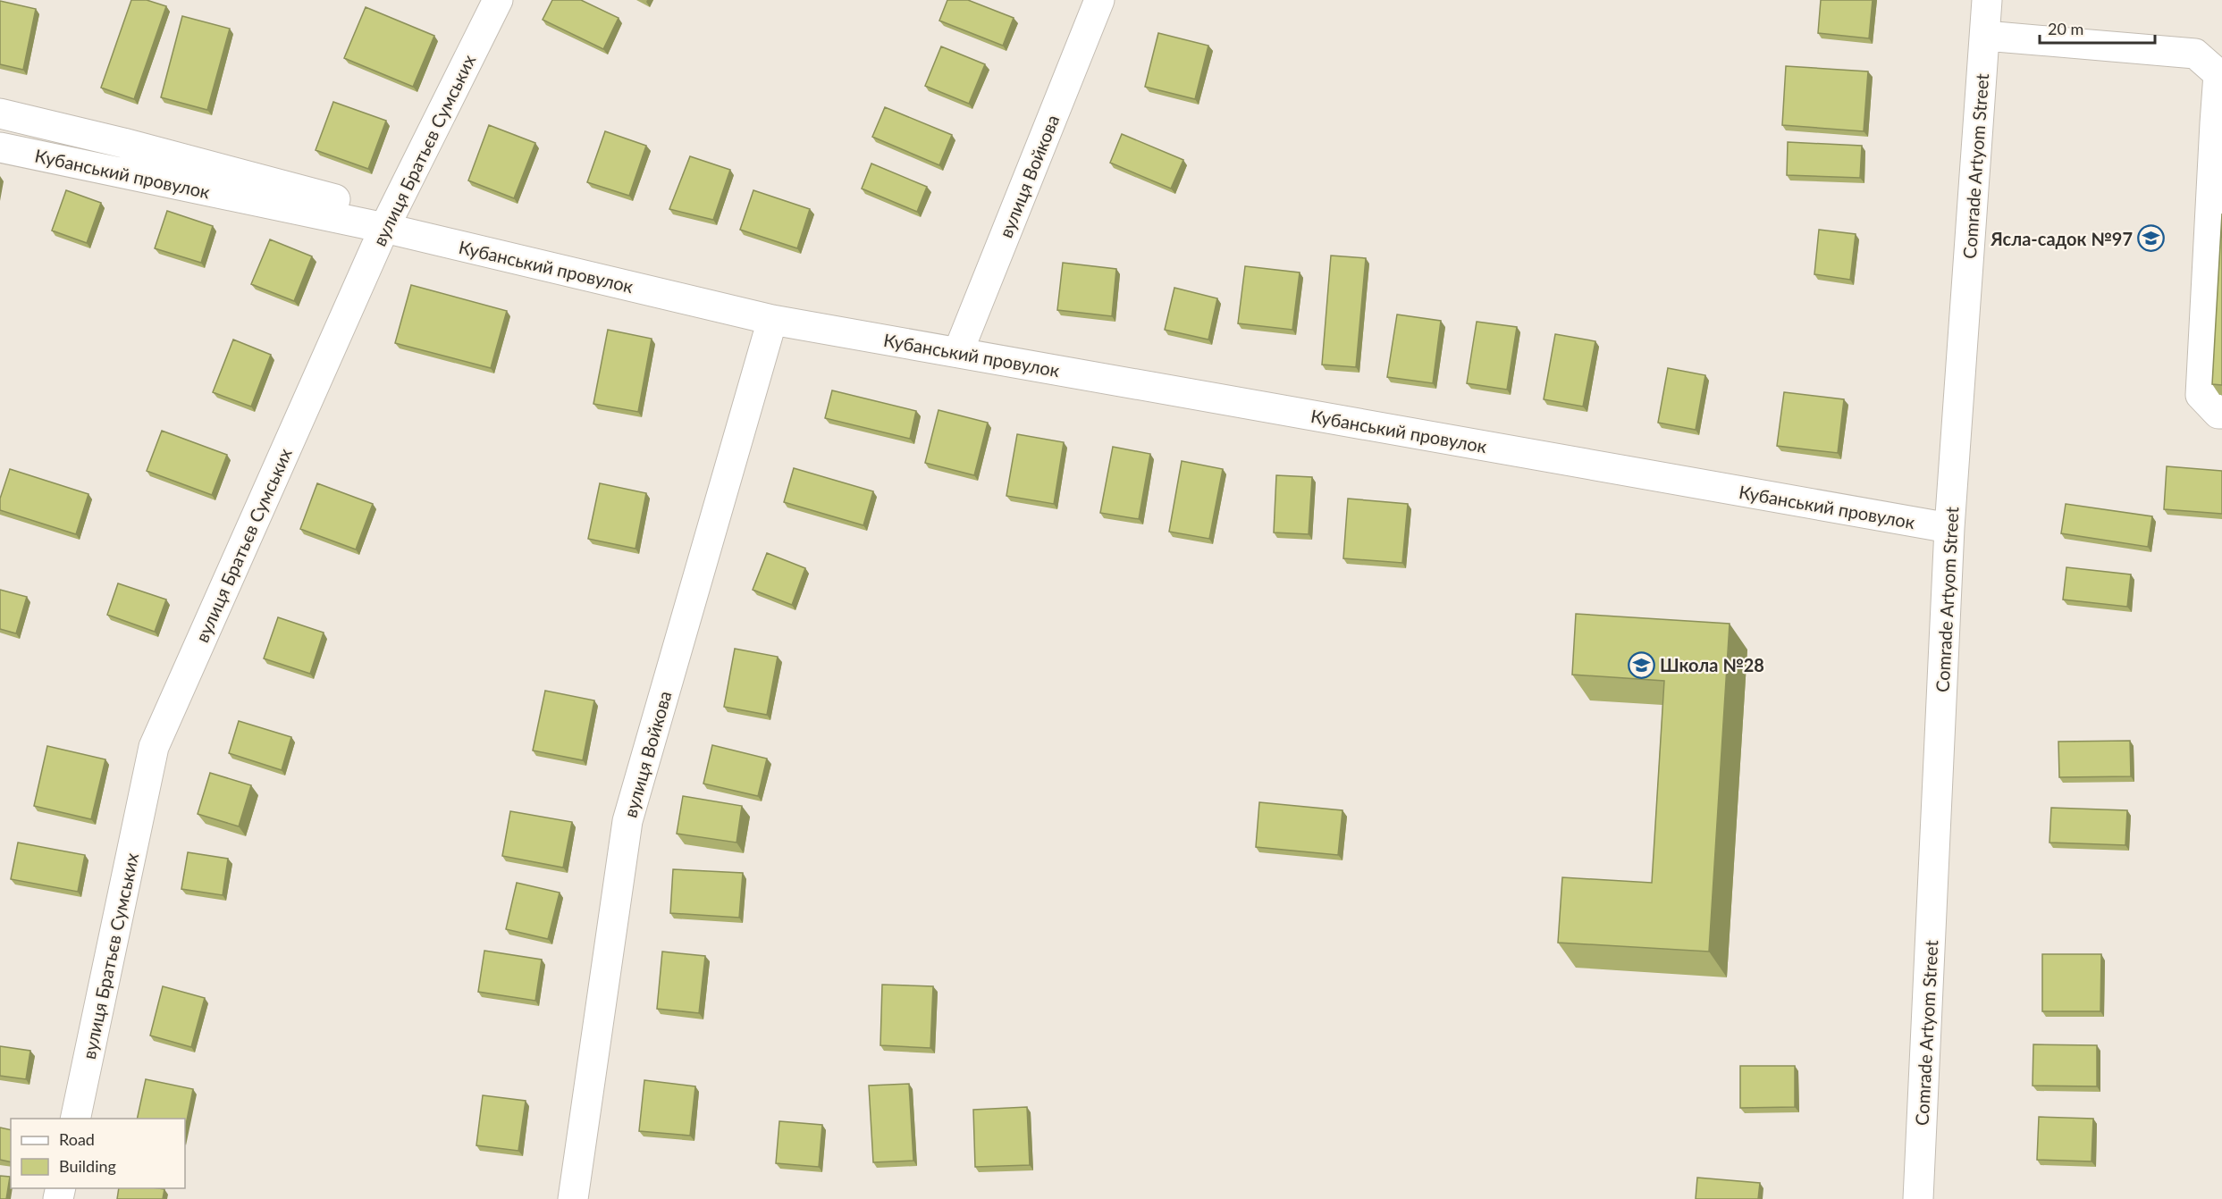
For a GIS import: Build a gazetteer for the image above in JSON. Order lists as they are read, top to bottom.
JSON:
{
  "streets": {
    "street": [
      "вулиця Братьєв Сумських",
      "Comrade Artyom Street",
      "Кубанський провулок",
      "вулиця Войкова"
    ]
  },
  "crossings": [
    ["вулиця Братьєв Сумських", "Кубанський провулок"],
    ["Comrade Artyom Street", "Кубанський провулок"],
    ["Кубанський провулок", "вулиця Войкова"]
  ],
  "places": {
    "school or university": ["Ясла-садок №97", "Школа №28"]
  },
  "legend": ["Road", "Building"],
  "scale_bar": "20 m"
}
